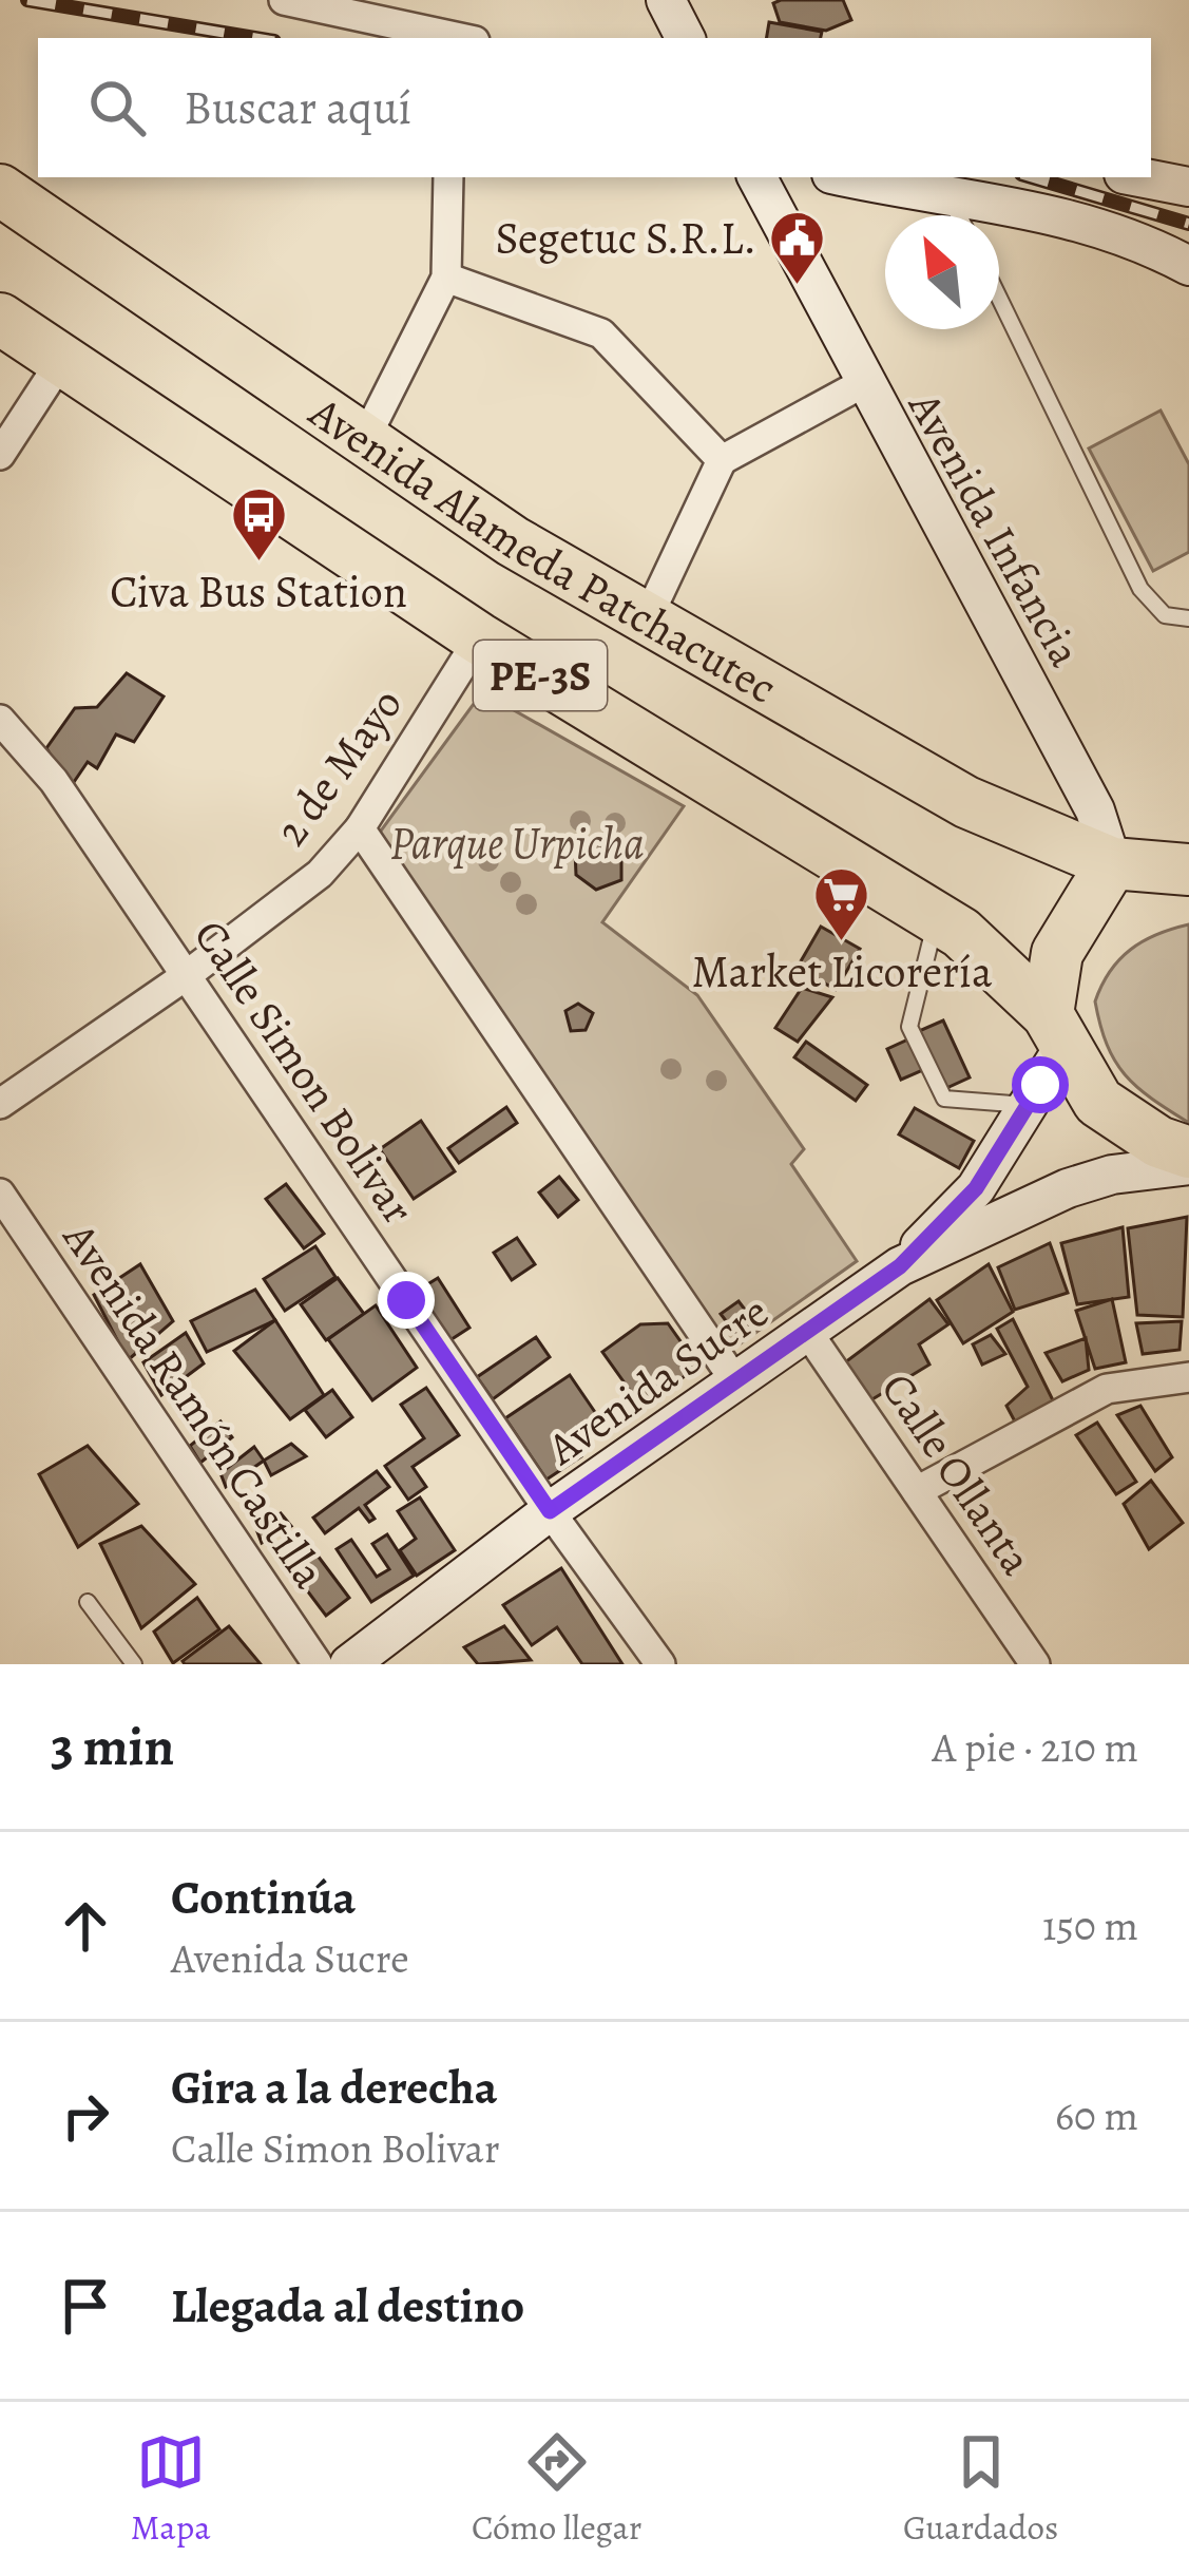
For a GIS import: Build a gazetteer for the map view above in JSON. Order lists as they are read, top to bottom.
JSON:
{
  "streets": {
    "highway": ["Avenida Alameda Patchacutec", "PE-3S"],
    "street": [
      "Avenida Infancia",
      "2 de Mayo",
      "Calle Simon Bolivar",
      "Avenida Sucre",
      "Avenida Ramón Castilla",
      "Calle Ollanta"
    ]
  },
  "crossings": [
    ["Avenida Infancia", "Avenida Alameda Patchacutec"],
    ["Avenida Infancia", "PE-3S"],
    ["Avenida Alameda Patchacutec", "PE-3S"],
    ["PE-3S", "2 de Mayo"],
    ["PE-3S", "Avenida Sucre"],
    ["2 de Mayo", "Calle Simon Bolivar"],
    ["Calle Simon Bolivar", "Avenida Sucre"],
    ["Avenida Sucre", "Calle Ollanta"]
  ],
  "parks": ["Parque Urpicha"],
  "places": {
    "public building": ["Segetuc S.R.L."],
    "bus stop": ["Civa Bus Station"],
    "supermarket": ["Market Licorería"]
  },
  "north": "top left",
  "page": {
    "search": "Buscar aquí",
    "heading": ["3 min", "A pie · 210 m"],
    "list": [
      ["Continúa", "Avenida Sucre", "150 m"],
      ["Gira a la derecha", "Calle Simon Bolivar", "60 m"],
      "Llegada al destino"
    ],
    "nav": ["Mapa", "Cómo llegar", "Guardados"]
  }
}
